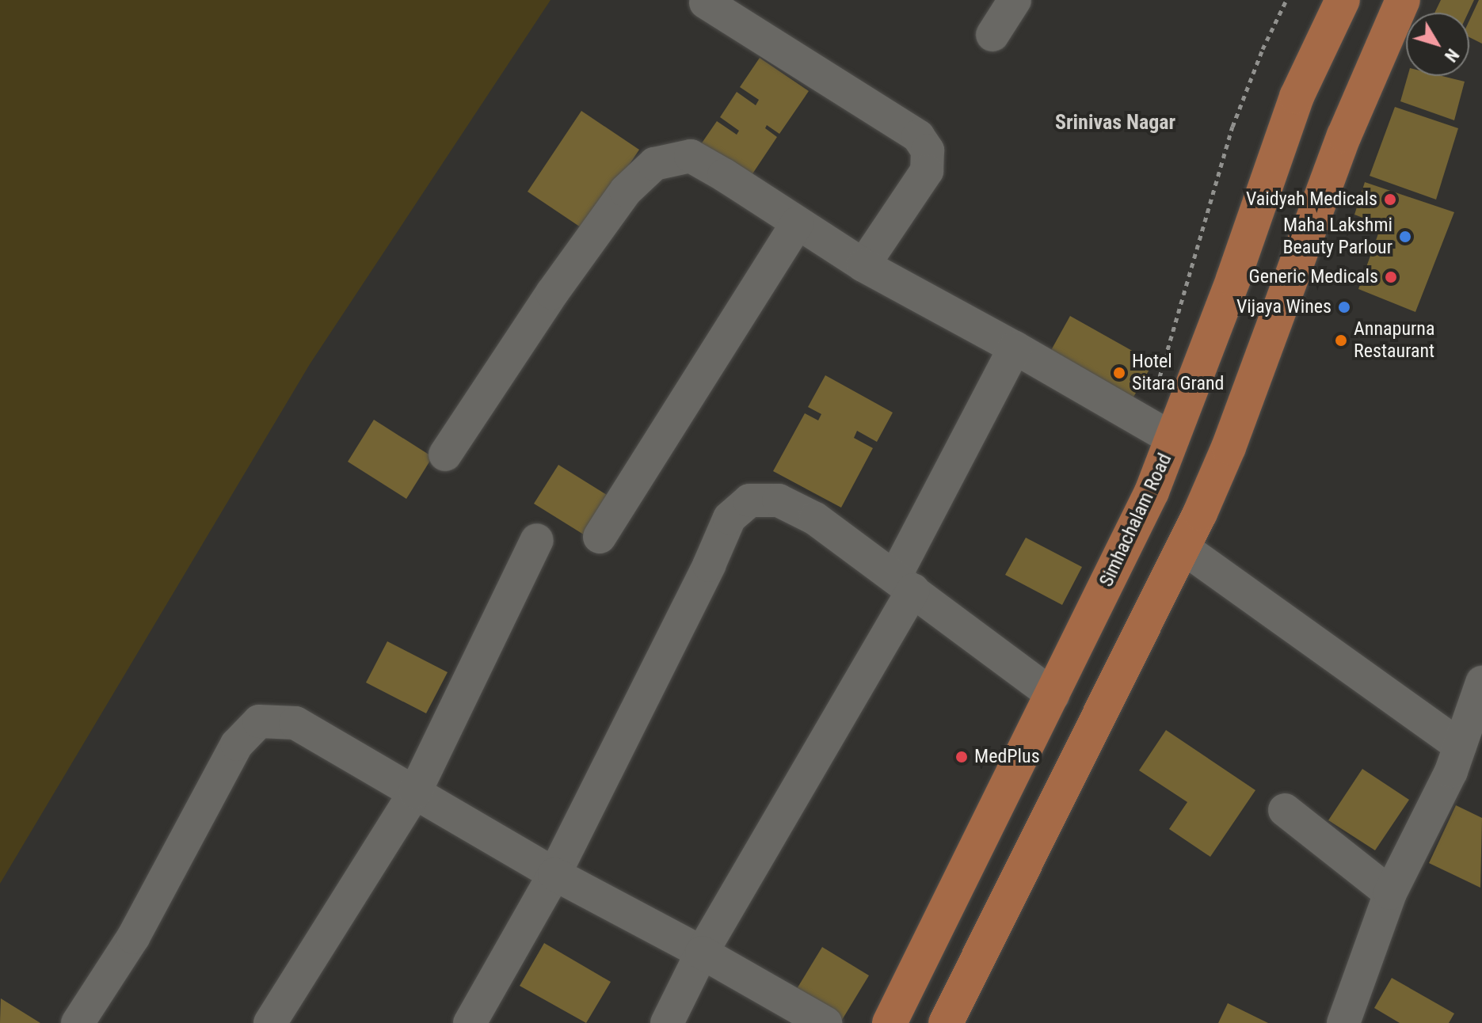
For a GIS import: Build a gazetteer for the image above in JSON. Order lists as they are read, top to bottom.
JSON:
{
  "streets": {
    "main road": ["Simhachalam Road"]
  },
  "districts": ["Srinivas Nagar"],
  "places": [
    "Vaidyah Medicals",
    "Maha Lakshmi Beauty Parlour",
    "Generic Medicals",
    "Vijaya Wines",
    "Annapurna Restaurant",
    "Hotel Sitara Grand",
    "MedPlus"
  ],
  "north": "bottom right"
}
